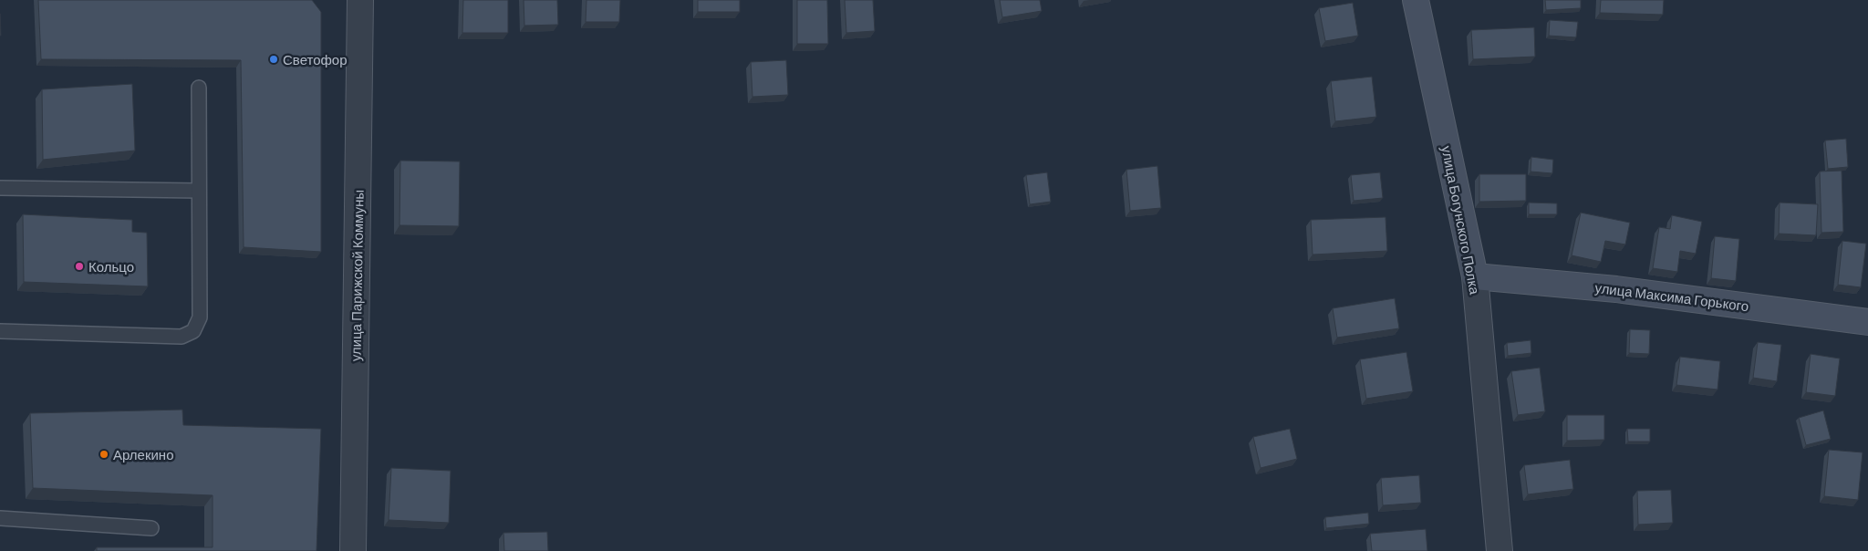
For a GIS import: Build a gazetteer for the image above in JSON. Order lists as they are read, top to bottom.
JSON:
{
  "streets": {
    "main road": ["улица Богунского Полка", "улица Максима Горького"],
    "street": ["улица Парижской Коммуны"]
  },
  "crossings": [
    ["улица Богунского Полка", "улица Максима Горького"]
  ],
  "places": ["Светофор", "Кольцо", "Арлекино"]
}
